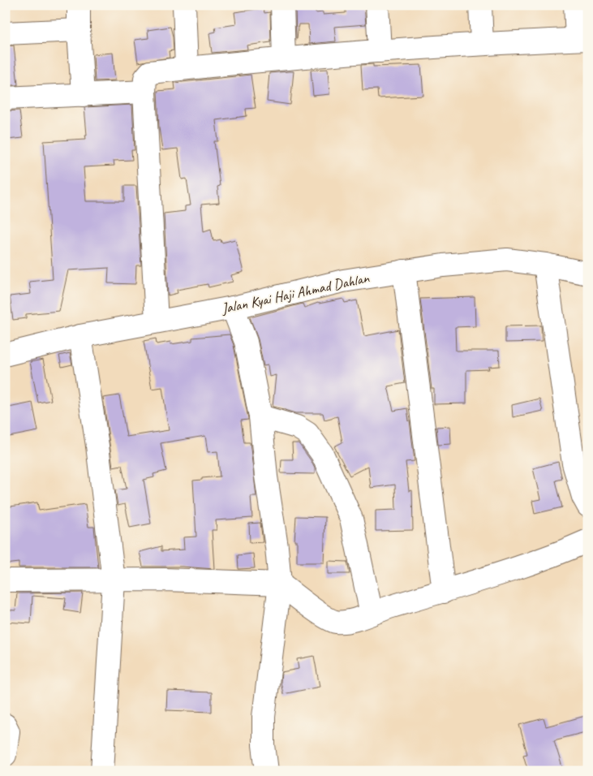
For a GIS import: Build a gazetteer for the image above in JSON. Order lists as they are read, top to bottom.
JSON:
{
  "streets": {
    "street": ["Jalan Kyai Haji Ahmad Dahlan"]
  }
}
